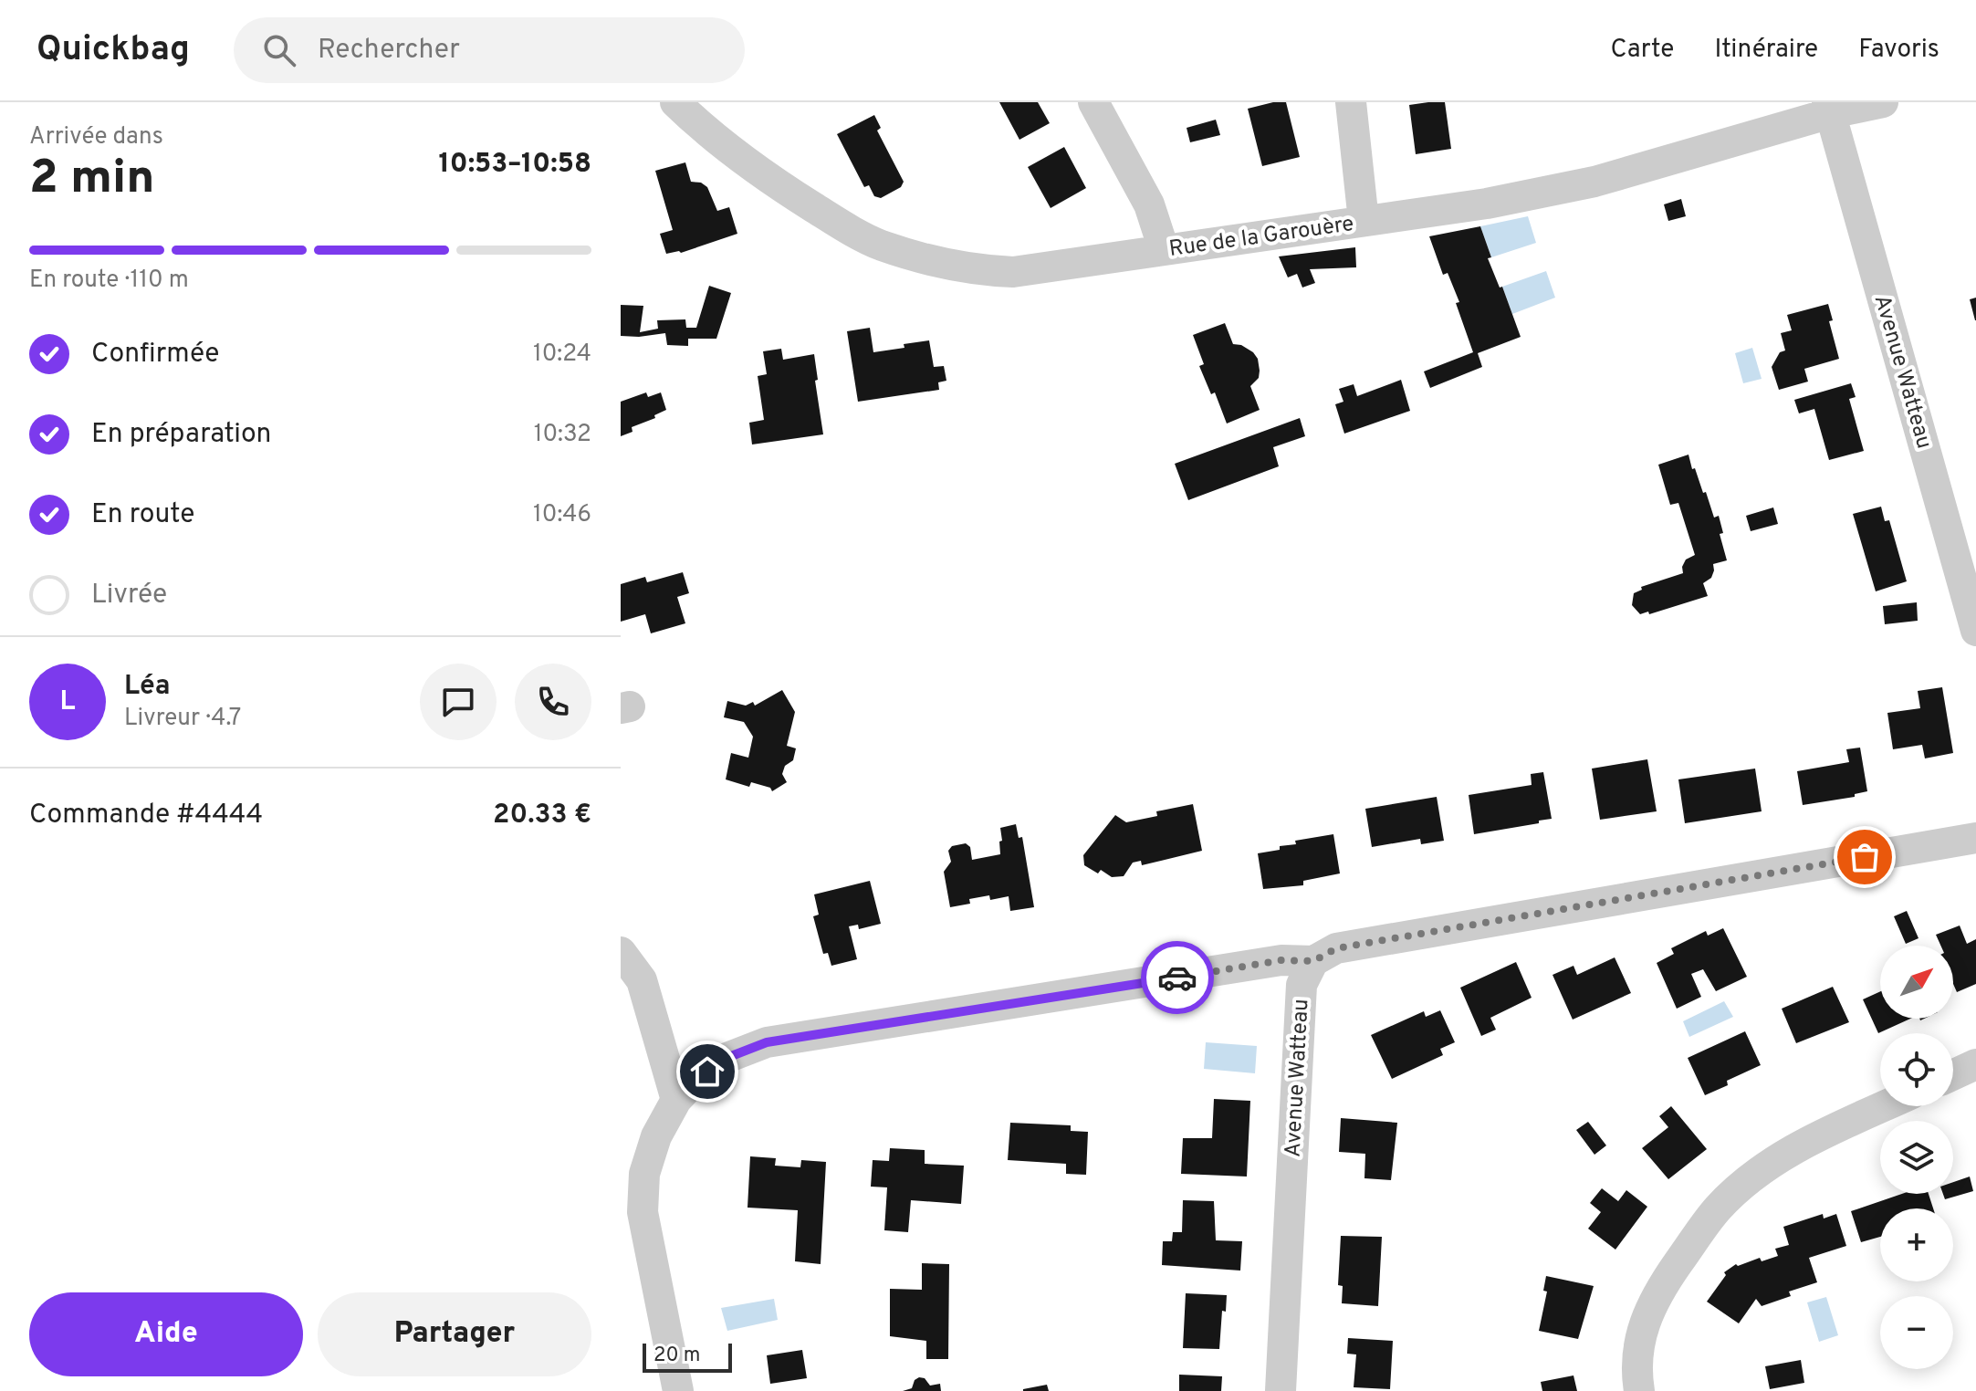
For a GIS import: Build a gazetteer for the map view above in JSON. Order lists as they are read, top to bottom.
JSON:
{
  "streets": {
    "street": ["Rue de la Garouère", "Avenue Watteau"]
  },
  "crossings": [
    ["Rue de la Garouère", "Avenue Watteau"]
  ],
  "scale_bar": "20 m",
  "north": "top right",
  "page": {
    "header": "Quickbag",
    "search": "Rechercher",
    "nav": ["Carte", "Itinéraire", "Favoris"],
    "heading": ["2 min", "Arrivée dans", "10:53–10:58"],
    "panel": [
      "Léa",
      "Livreur · 4.7",
      "Commande #4444",
      "20.33 €"
    ],
    "bar": "En route · 110 m",
    "list": [
      ["Confirmée", "10:24"],
      ["En préparation", "10:32"],
      ["En route", "10:46"],
      "Livrée"
    ],
    "round": "L",
    "map_buttons": ["+", "−"],
    "buttons": ["Aide", "Partager"],
    "scale": "20 m"
  }
}
